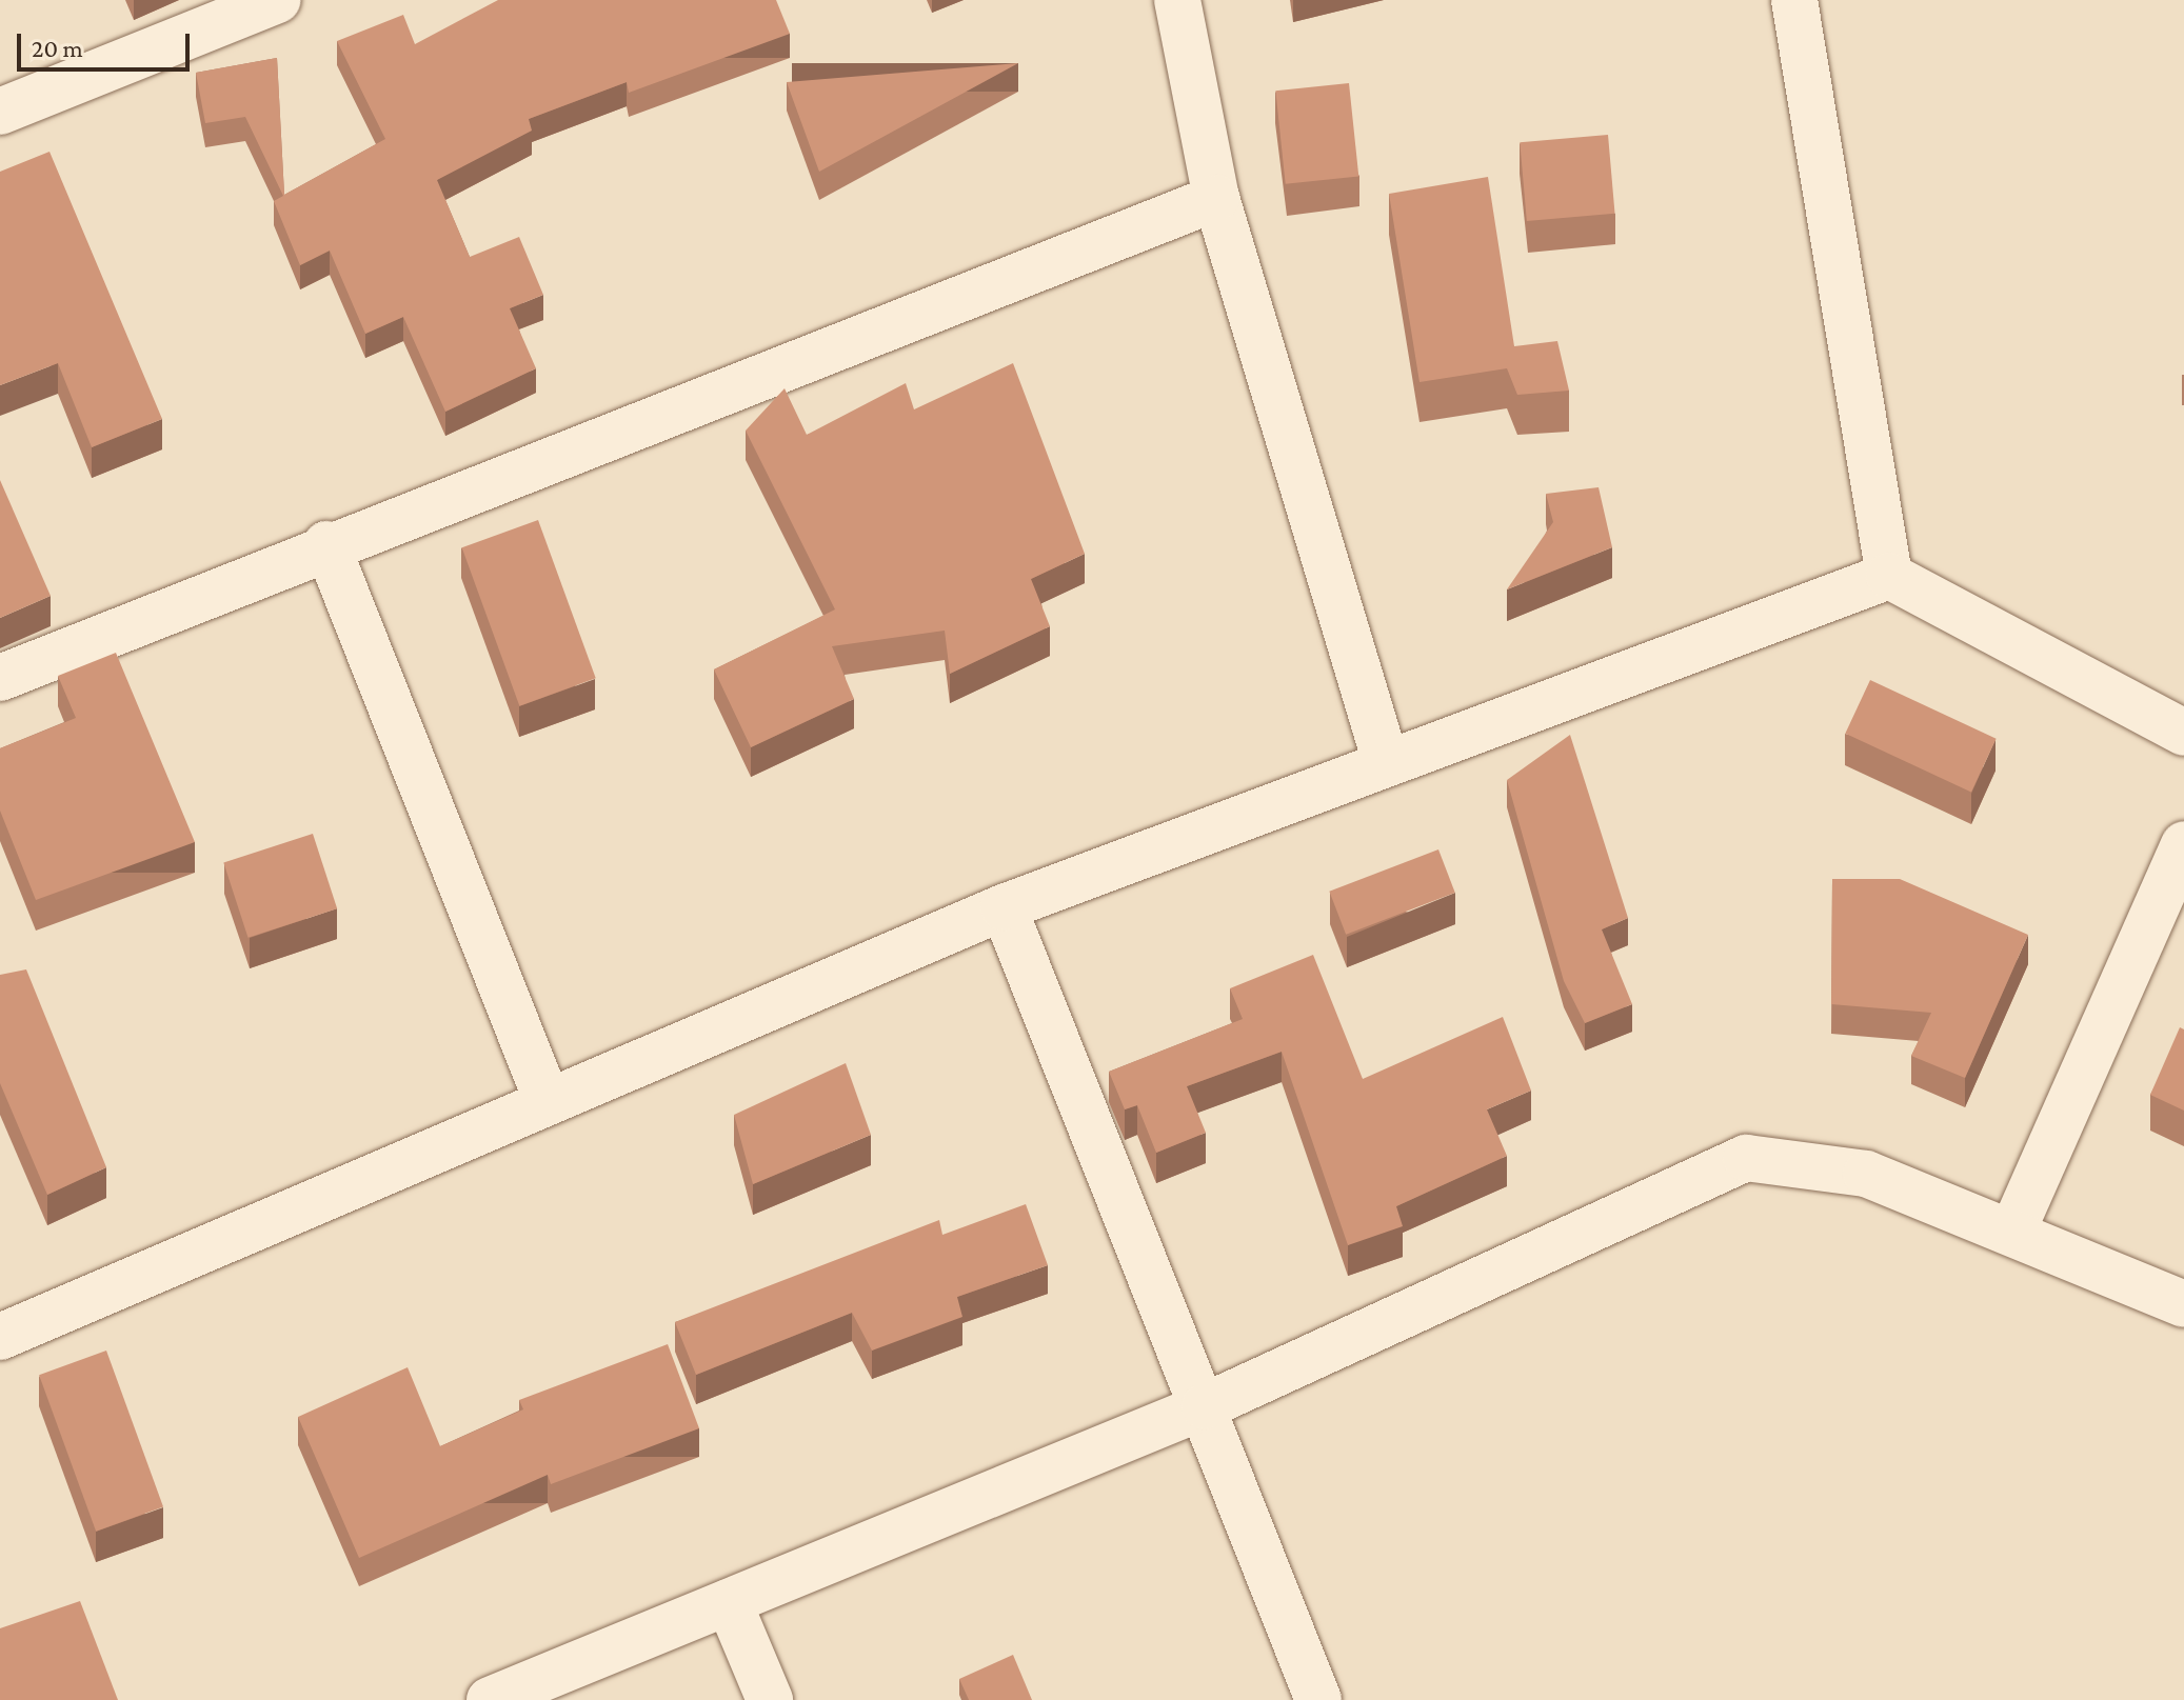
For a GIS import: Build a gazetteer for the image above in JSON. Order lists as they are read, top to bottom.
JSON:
{
  "scale_bar": "20 m"
}
